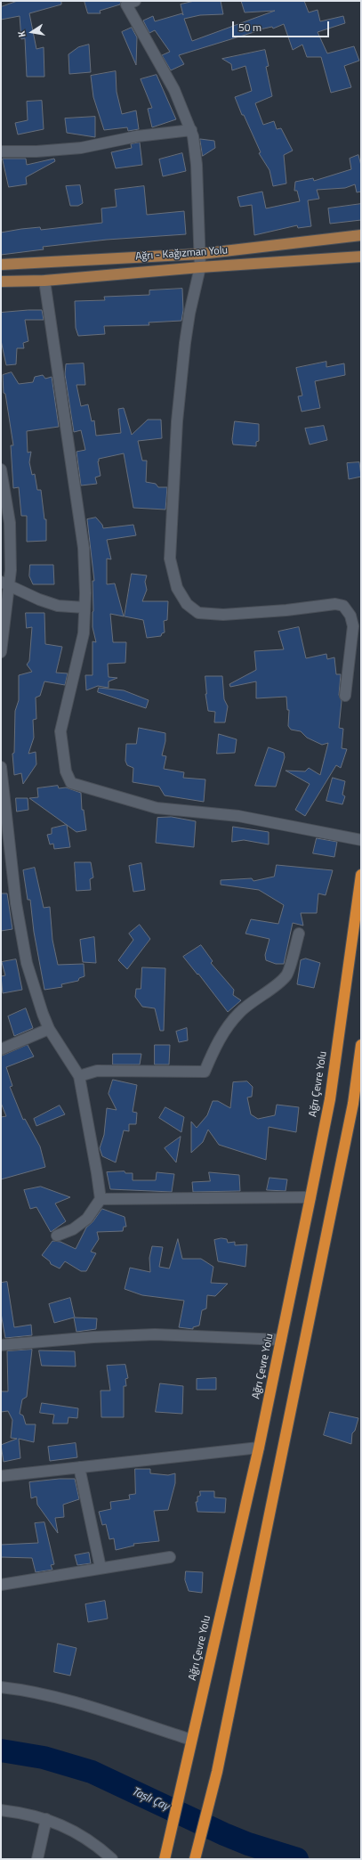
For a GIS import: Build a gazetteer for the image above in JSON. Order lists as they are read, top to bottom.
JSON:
{
  "streets": {
    "highway": ["Ağrı Çevre Yolu"],
    "main road": ["Ağrı - Kağızman Yolu"]
  },
  "water": ["Taşlı Çay"],
  "scale_bar": "50 m",
  "north": "left"
}
